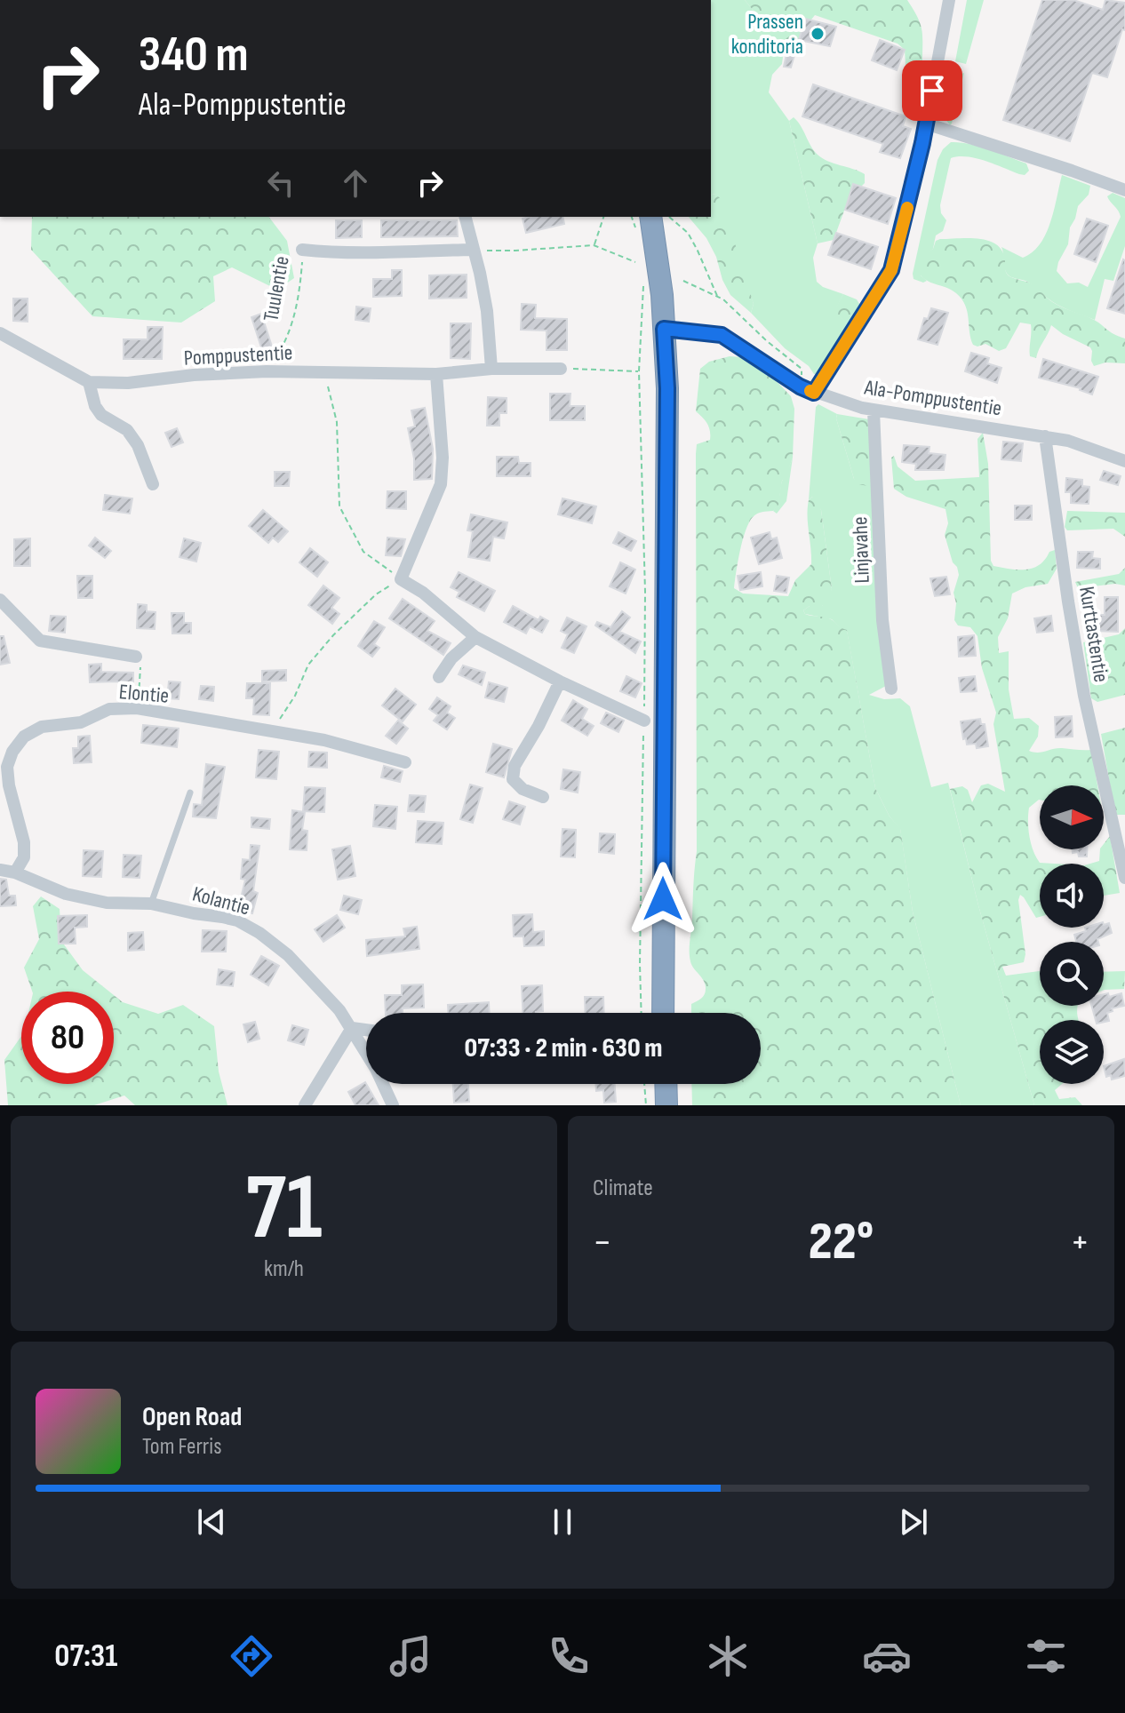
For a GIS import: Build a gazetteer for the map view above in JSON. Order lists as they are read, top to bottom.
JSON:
{
  "streets": {
    "street": [
      "Tuulentie",
      "Pomppustentie",
      "Ala-Pomppustentie",
      "Linjavahe",
      "Kurttastentie",
      "Elontie",
      "Kolantie"
    ]
  },
  "crossings": [
    ["Tuulentie", "Pomppustentie"],
    ["Ala-Pomppustentie", "Linjavahe"],
    ["Ala-Pomppustentie", "Kurttastentie"],
    ["Elontie", "Kolantie"]
  ],
  "places": ["Prassen konditoria"],
  "north": "right",
  "page": {
    "turn": ["340 m", "Ala-Pomppustentie"],
    "limit": "80",
    "trip": "07:33 · 2 min · 630 m",
    "tile": [
      ["71", "km/h"],
      "Climate"
    ],
    "heat": ["−", "22°", "+"],
    "song": ["Open Road", "Tom Ferris"],
    "tabs": "07:31"
  }
}
